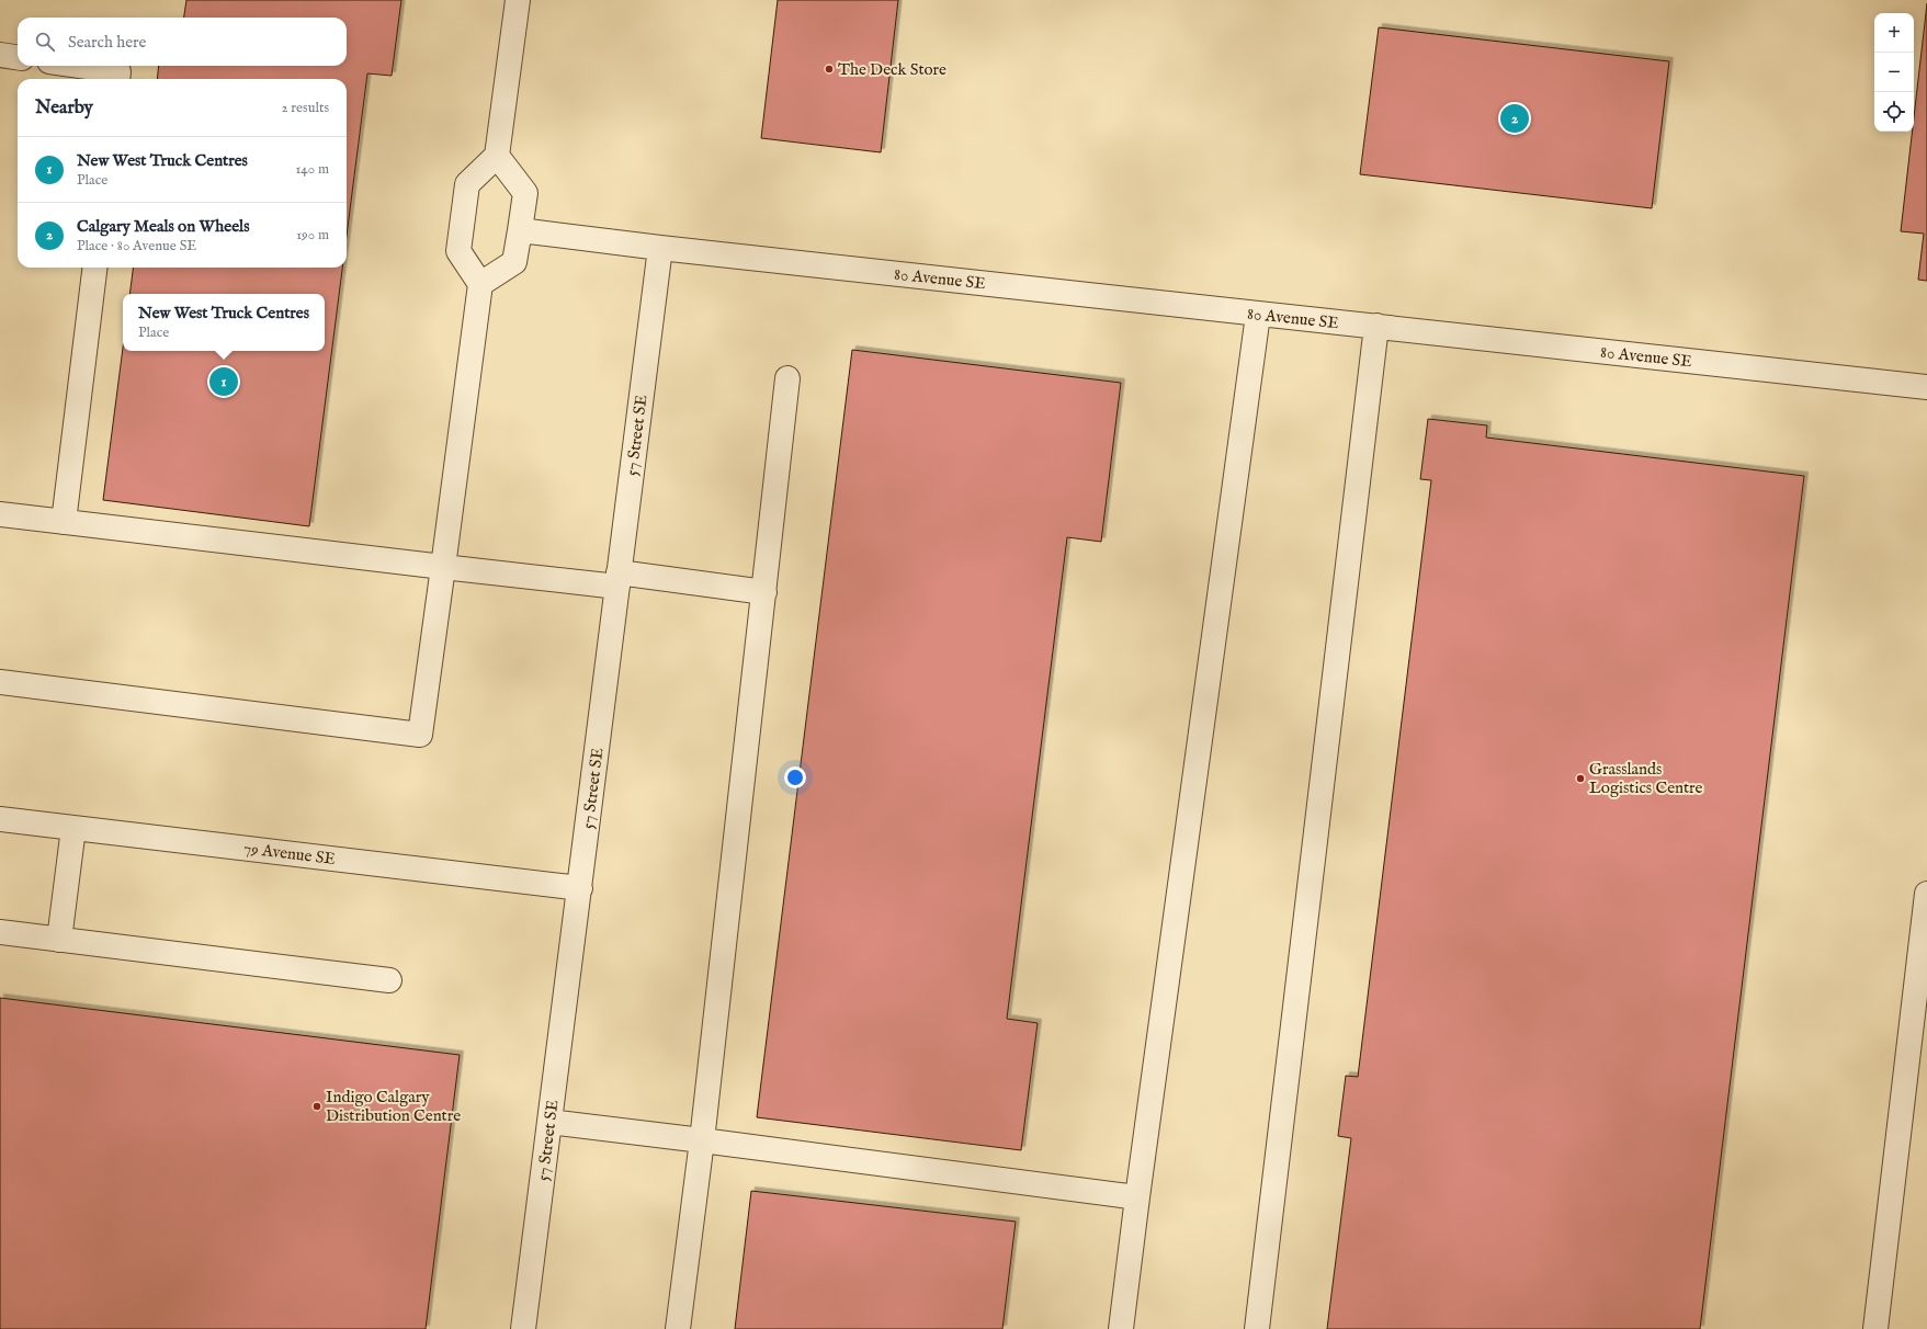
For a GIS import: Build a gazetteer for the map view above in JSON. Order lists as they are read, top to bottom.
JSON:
{
  "streets": {
    "street": ["80 Avenue SE", "57 Street SE", "79 Avenue SE"]
  },
  "crossings": [
    ["80 Avenue SE", "57 Street SE"],
    ["57 Street SE", "79 Avenue SE"]
  ],
  "places": ["The Deck Store", "Grasslands Logistics Centre", "Indigo Calgary Distribution Centre"],
  "page": {
    "map_buttons": ["+", "−"],
    "search": "Search here",
    "heading": ["Nearby", "2 results"],
    "pins": ["2", "1"],
    "list": [
      {
        "mark": "1",
        "name": "New West Truck Centres",
        "note": "Place",
        "value": "140 m"
      },
      {
        "mark": "2",
        "name": "Calgary Meals on Wheels",
        "note": "Place · 80 Avenue SE",
        "value": "190 m"
      }
    ],
    "popup": ["New West Truck Centres", "Place"]
  }
}
